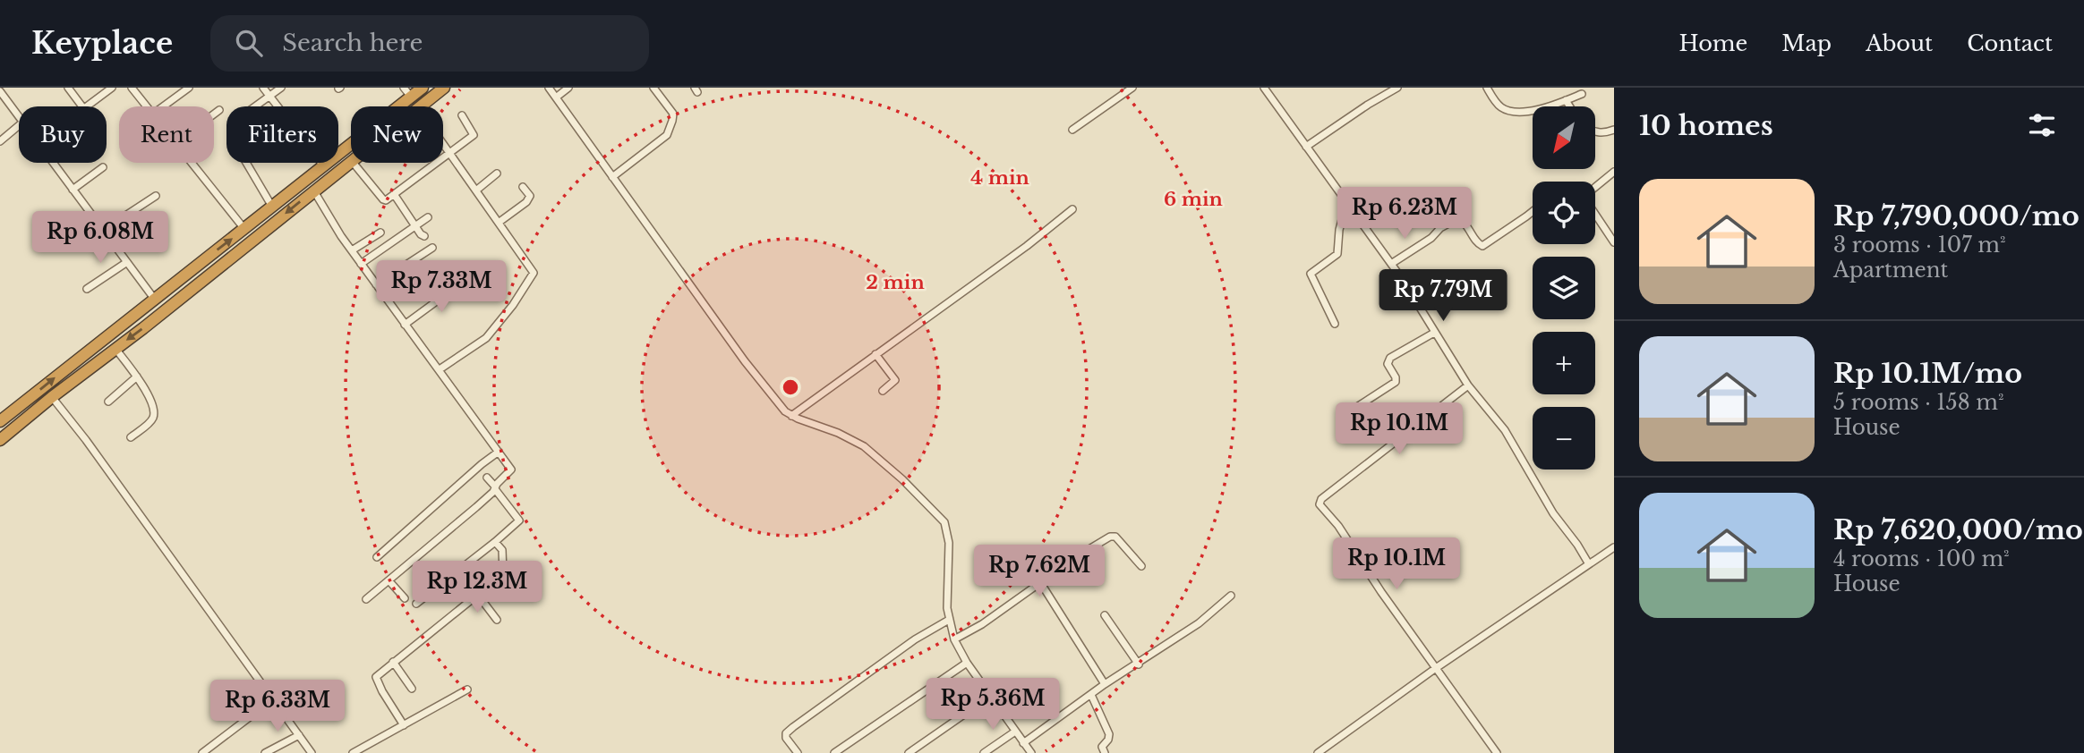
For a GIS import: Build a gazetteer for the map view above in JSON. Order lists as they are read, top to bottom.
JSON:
{
  "north": "bottom left",
  "page": {
    "header": "Keyplace",
    "search": "Search here",
    "nav": [
      "Home",
      "Map",
      "About",
      "Contact"
    ],
    "heading": "10 homes",
    "map_buttons": ["+", "−"],
    "chip": [
      "Buy",
      "Rent",
      "Filters",
      "New"
    ],
    "list": [
      {
        "name": "Rp 7,790,000/mo",
        "note": "3 rooms · 107 m² · Apartment"
      },
      {
        "name": "Rp 10.1M/mo",
        "note": "5 rooms · 158 m² · House"
      },
      {
        "name": "Rp 7,620,000/mo",
        "note": "4 rooms · 100 m² · House"
      }
    ],
    "price": [
      "Rp 6.23M",
      "Rp 6.08M",
      "Rp 7.33M",
      "Rp 7.79M",
      "Rp 10.1M",
      "Rp 10.1M",
      "Rp 7.62M",
      "Rp 12.3M",
      "Rp 5.36M",
      "Rp 6.33M"
    ]
  },
  "rings": ["4 min", "6 min", "2 min"]
}
